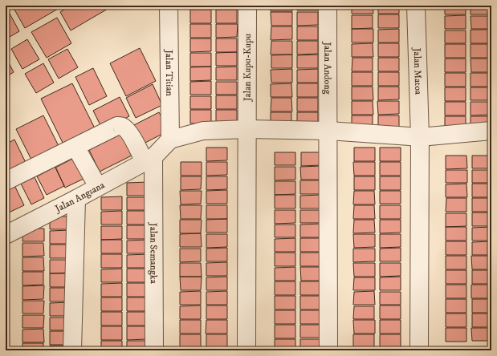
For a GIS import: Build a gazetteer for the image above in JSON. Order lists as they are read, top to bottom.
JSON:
{
  "streets": {
    "street": [
      "Jalan Kupu-Kupu",
      "Jalan Andong",
      "Jalan Matoa",
      "Jalan Titian",
      "Jalan Angsana",
      "Jalan Semangka"
    ]
  },
  "crossings": [
    ["Jalan Titian", "Jalan Angsana"],
    ["Jalan Angsana", "Jalan Semangka"]
  ]
}
